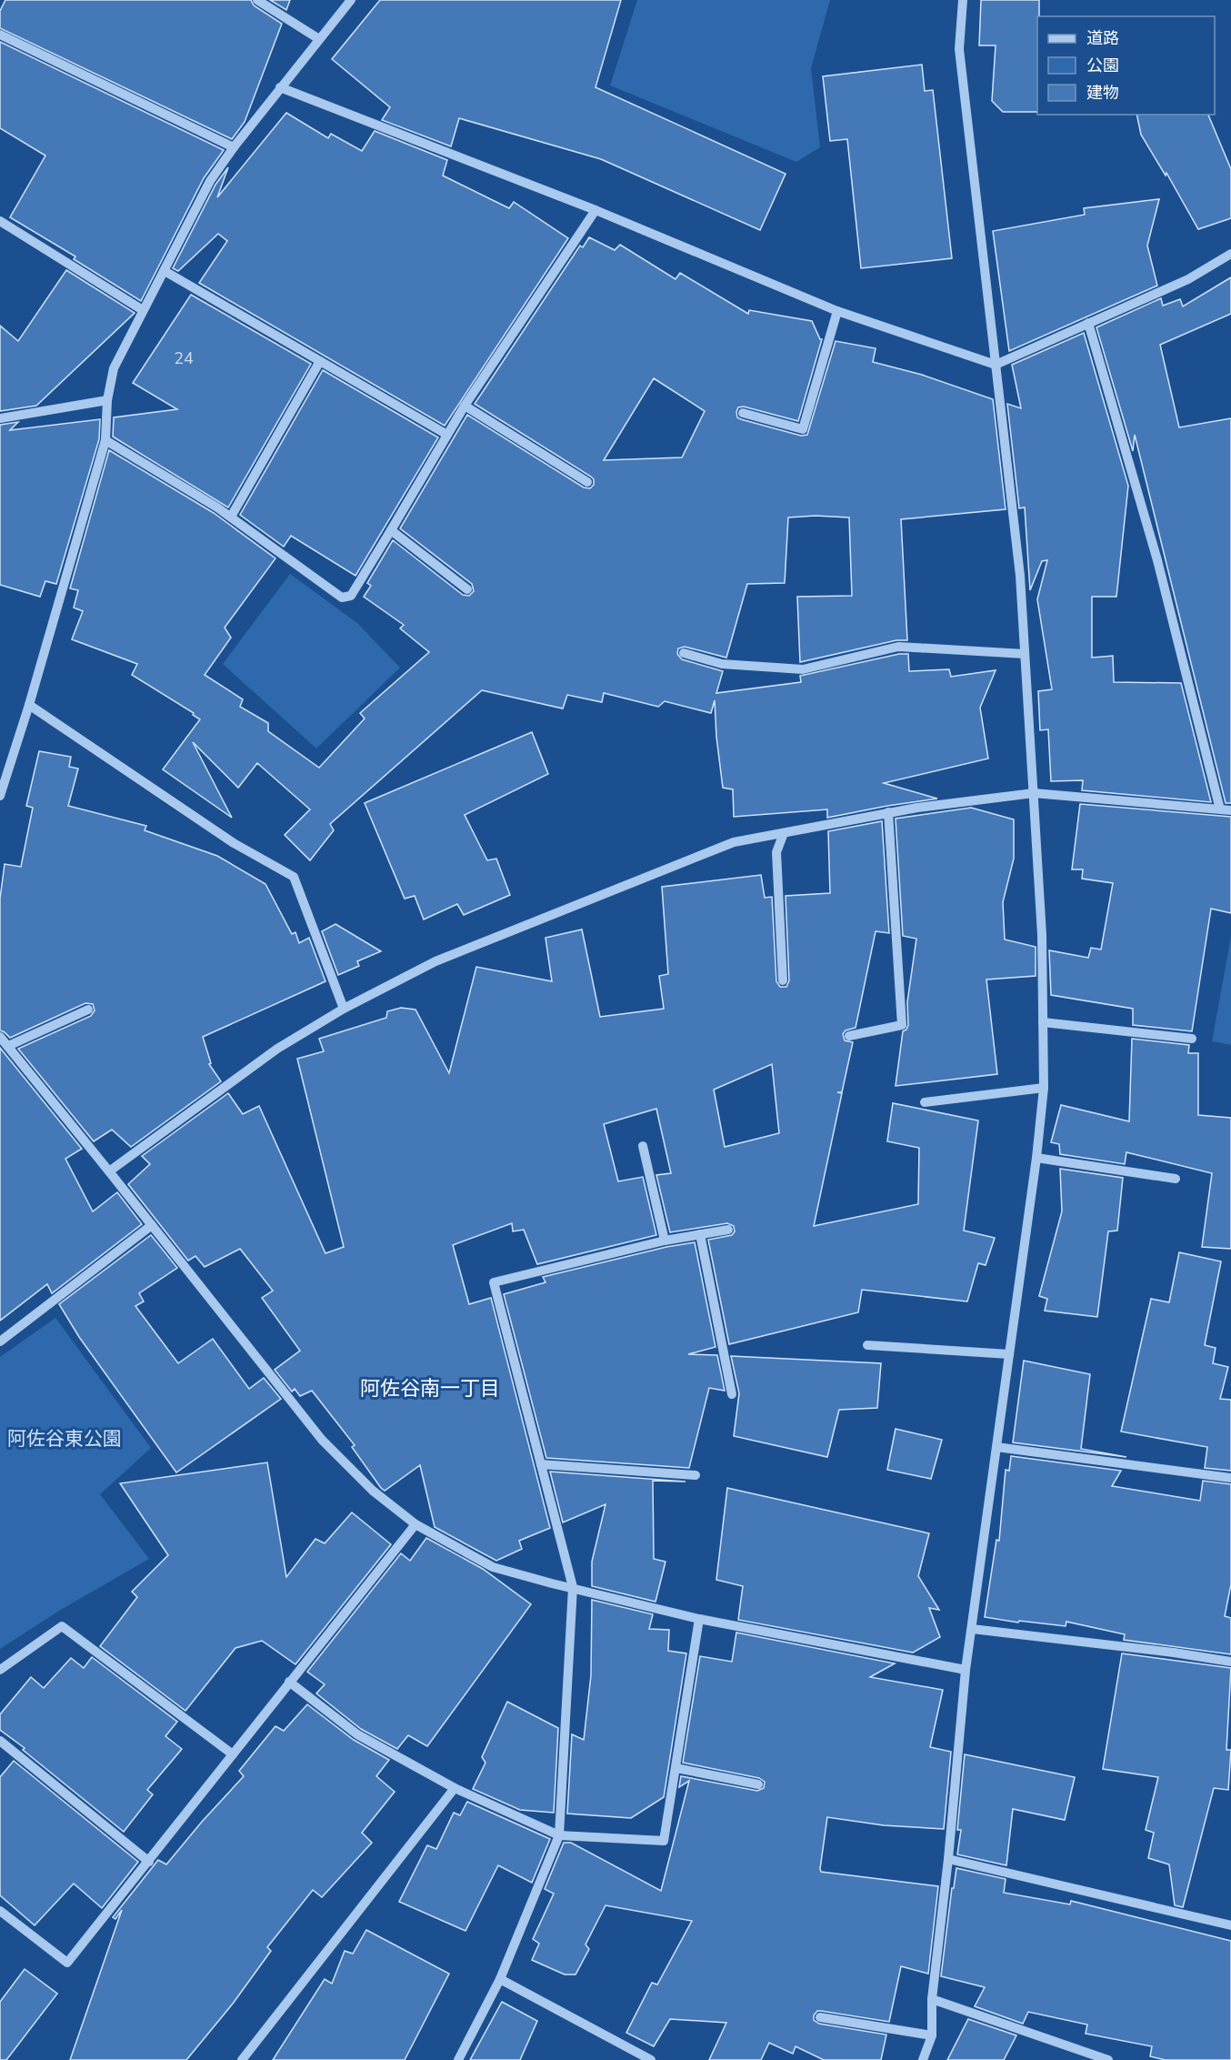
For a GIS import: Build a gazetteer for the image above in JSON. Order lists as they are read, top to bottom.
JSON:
{
  "districts": ["阿佐谷南一丁目"],
  "parks": ["阿佐谷東公園"],
  "house_numbers": ["24"],
  "legend": ["道路", "公園", "建物"]
}
